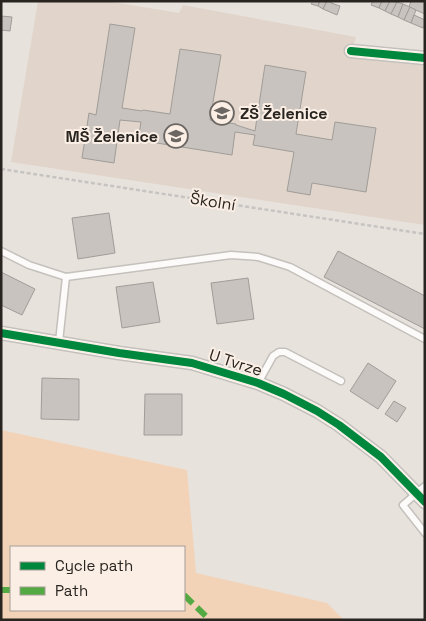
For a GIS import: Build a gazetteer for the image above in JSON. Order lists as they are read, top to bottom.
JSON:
{
  "streets": {
    "street": ["U Tvrze"],
    "path": ["Školní"]
  },
  "places": {
    "school or university": ["ZŠ Želenice", "MŠ Želenice"]
  },
  "legend": ["Cycle path", "Path"]
}
